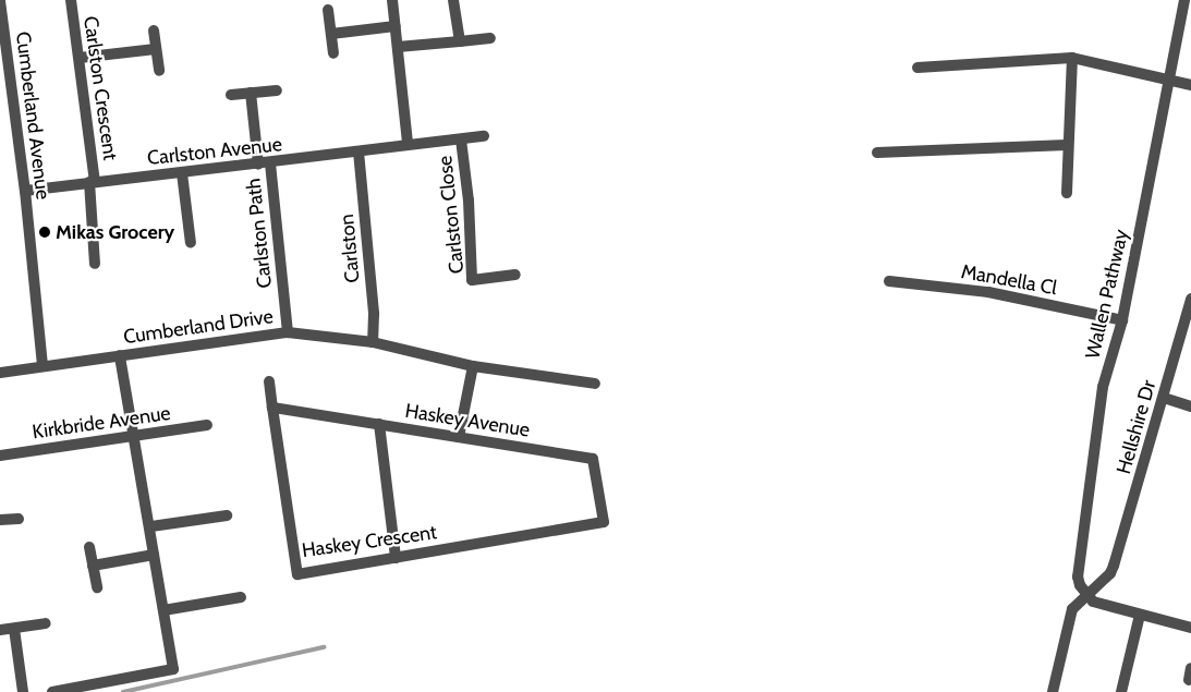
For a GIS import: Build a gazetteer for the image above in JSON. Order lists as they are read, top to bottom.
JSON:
{
  "streets": {
    "street": [
      "Carlston Crescent",
      "Cumberland Avenue",
      "Carlston Avenue",
      "Carlston Close",
      "Carlston Path",
      "Carlston",
      "Mandella Cl",
      "Wallen Pathway",
      "Cumberland Drive",
      "Haskey Avenue",
      "Kirkbride Avenue",
      "Hellshire Dr",
      "Haskey Crescent"
    ]
  },
  "crossings": [
    ["Carlston Crescent", "Carlston Avenue"],
    ["Cumberland Avenue", "Carlston Avenue"],
    ["Cumberland Avenue", "Cumberland Drive"],
    ["Carlston Avenue", "Carlston Close"],
    ["Carlston Avenue", "Carlston Path"],
    ["Carlston Avenue", "Carlston"],
    ["Carlston Path", "Cumberland Drive"],
    ["Carlston", "Cumberland Drive"],
    ["Mandella Cl", "Wallen Pathway"],
    ["Wallen Pathway", "Hellshire Dr"],
    ["Haskey Avenue", "Haskey Crescent"]
  ],
  "places": ["Mikas Grocery"]
}
